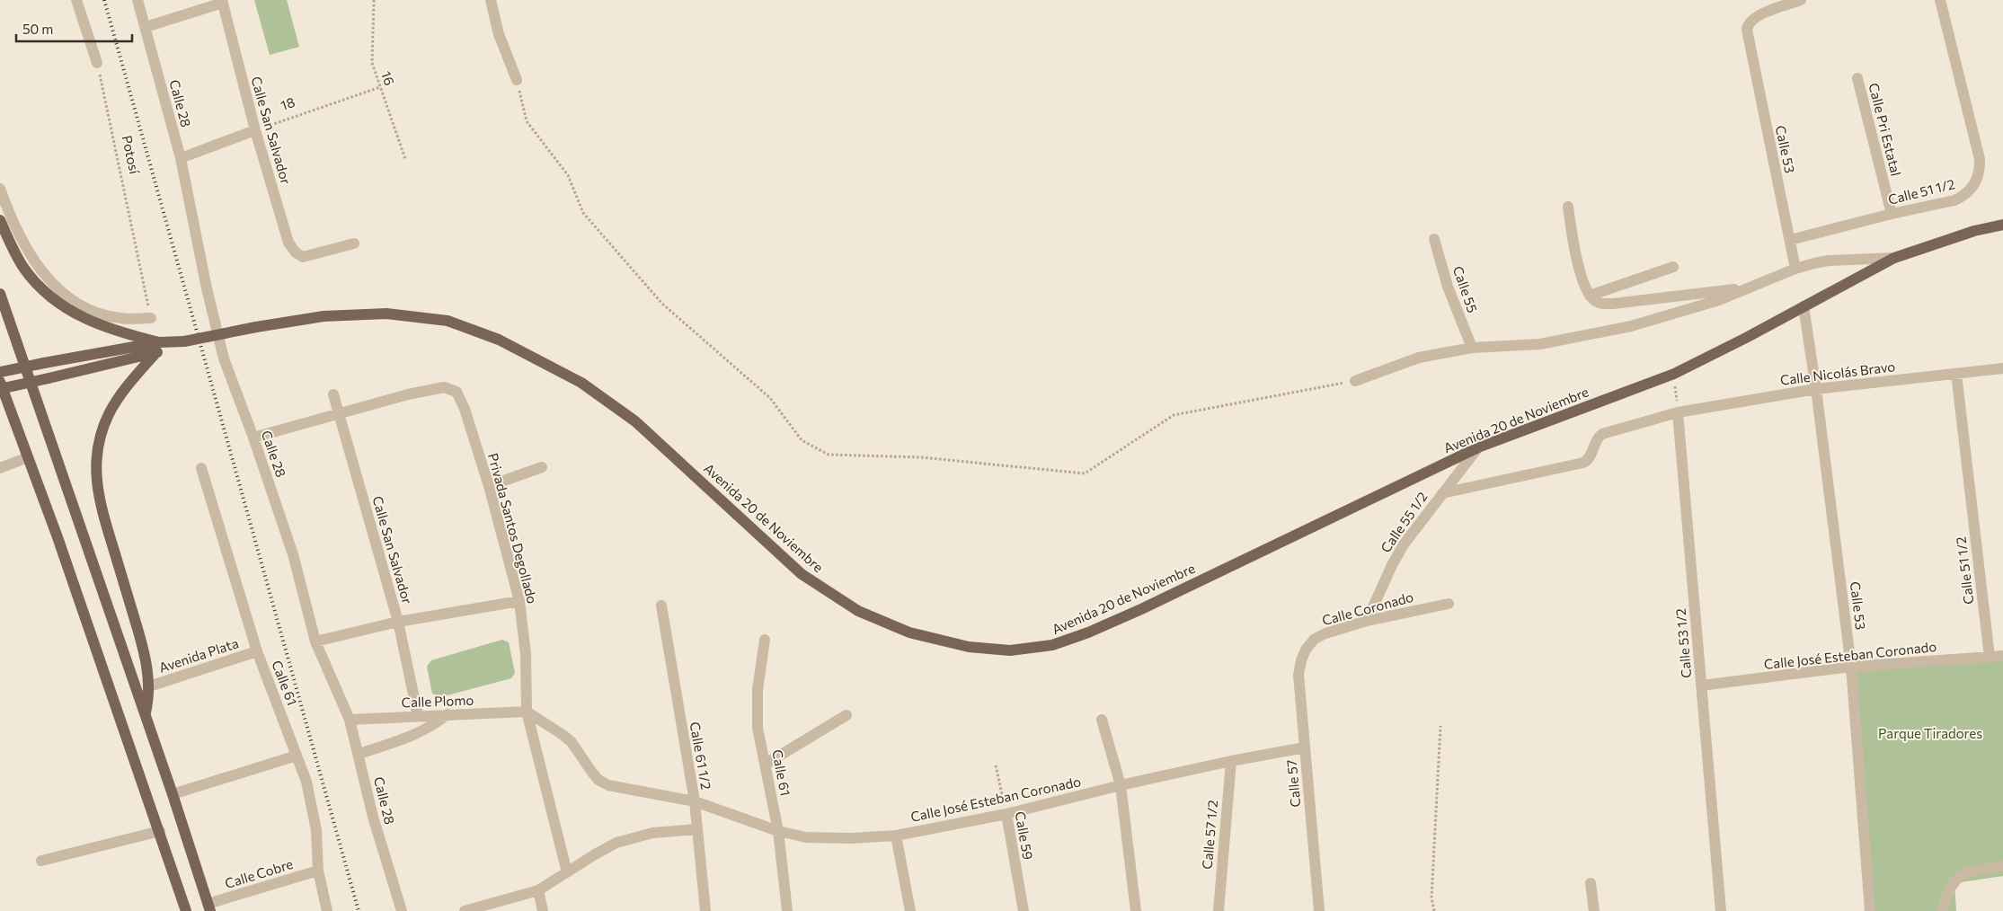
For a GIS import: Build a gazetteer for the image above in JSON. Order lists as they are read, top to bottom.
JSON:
{
  "streets": {
    "main road": ["Avenida 20 de Noviembre"],
    "street": [
      "Calle 28",
      "Calle Pri Estatal",
      "Calle San Salvador",
      "Calle 53",
      "Calle 51 1/2",
      "Calle 55",
      "Calle Nicolás Bravo",
      "Calle 55 1/2",
      "Privada Santos Degollado",
      "Calle Coronado",
      "Calle 53 1/2",
      "Avenida Plata",
      "Calle José Esteban Coronado",
      "Calle 61",
      "Calle Plomo",
      "Calle 61 1/2",
      "Calle 57",
      "Calle 57 1/2",
      "Calle 59",
      "Calle Cobre"
    ],
    "path": ["16", "18", "Potosí"]
  },
  "crossings": [
    ["16", "18"],
    ["Calle 28", "Calle Plomo"],
    ["18", "Calle San Salvador"],
    ["Calle Pri Estatal", "Calle 51 1/2"],
    ["Calle San Salvador", "Privada Santos Degollado"],
    ["Calle San Salvador", "Calle Plomo"],
    ["Calle 53", "Calle 51 1/2"],
    ["Calle 53", "Calle Nicolás Bravo"],
    ["Calle 53", "Avenida 20 de Noviembre"],
    ["Calle 53", "Calle José Esteban Coronado"],
    ["Calle 51 1/2", "Calle Nicolás Bravo"],
    ["Calle 51 1/2", "Calle José Esteban Coronado"],
    ["Calle Nicolás Bravo", "Calle 55 1/2"],
    ["Calle Nicolás Bravo", "Calle 53 1/2"],
    ["Avenida 20 de Noviembre", "Calle 55 1/2"],
    ["Calle 55 1/2", "Calle Coronado"],
    ["Privada Santos Degollado", "Calle José Esteban Coronado"],
    ["Privada Santos Degollado", "Calle Plomo"],
    ["Calle Coronado", "Calle 57"],
    ["Calle 53 1/2", "Calle José Esteban Coronado"],
    ["Avenida Plata", "Calle 61"],
    ["Calle José Esteban Coronado", "Calle 61"],
    ["Calle José Esteban Coronado", "Calle Plomo"],
    ["Calle José Esteban Coronado", "Calle 61 1/2"],
    ["Calle José Esteban Coronado", "Calle 57"],
    ["Calle José Esteban Coronado", "Calle 57 1/2"],
    ["Calle José Esteban Coronado", "Calle 59"],
    ["Calle 61", "Calle Cobre"]
  ],
  "parks": ["Parque Tiradores"],
  "scale_bar": "50 m"
}
